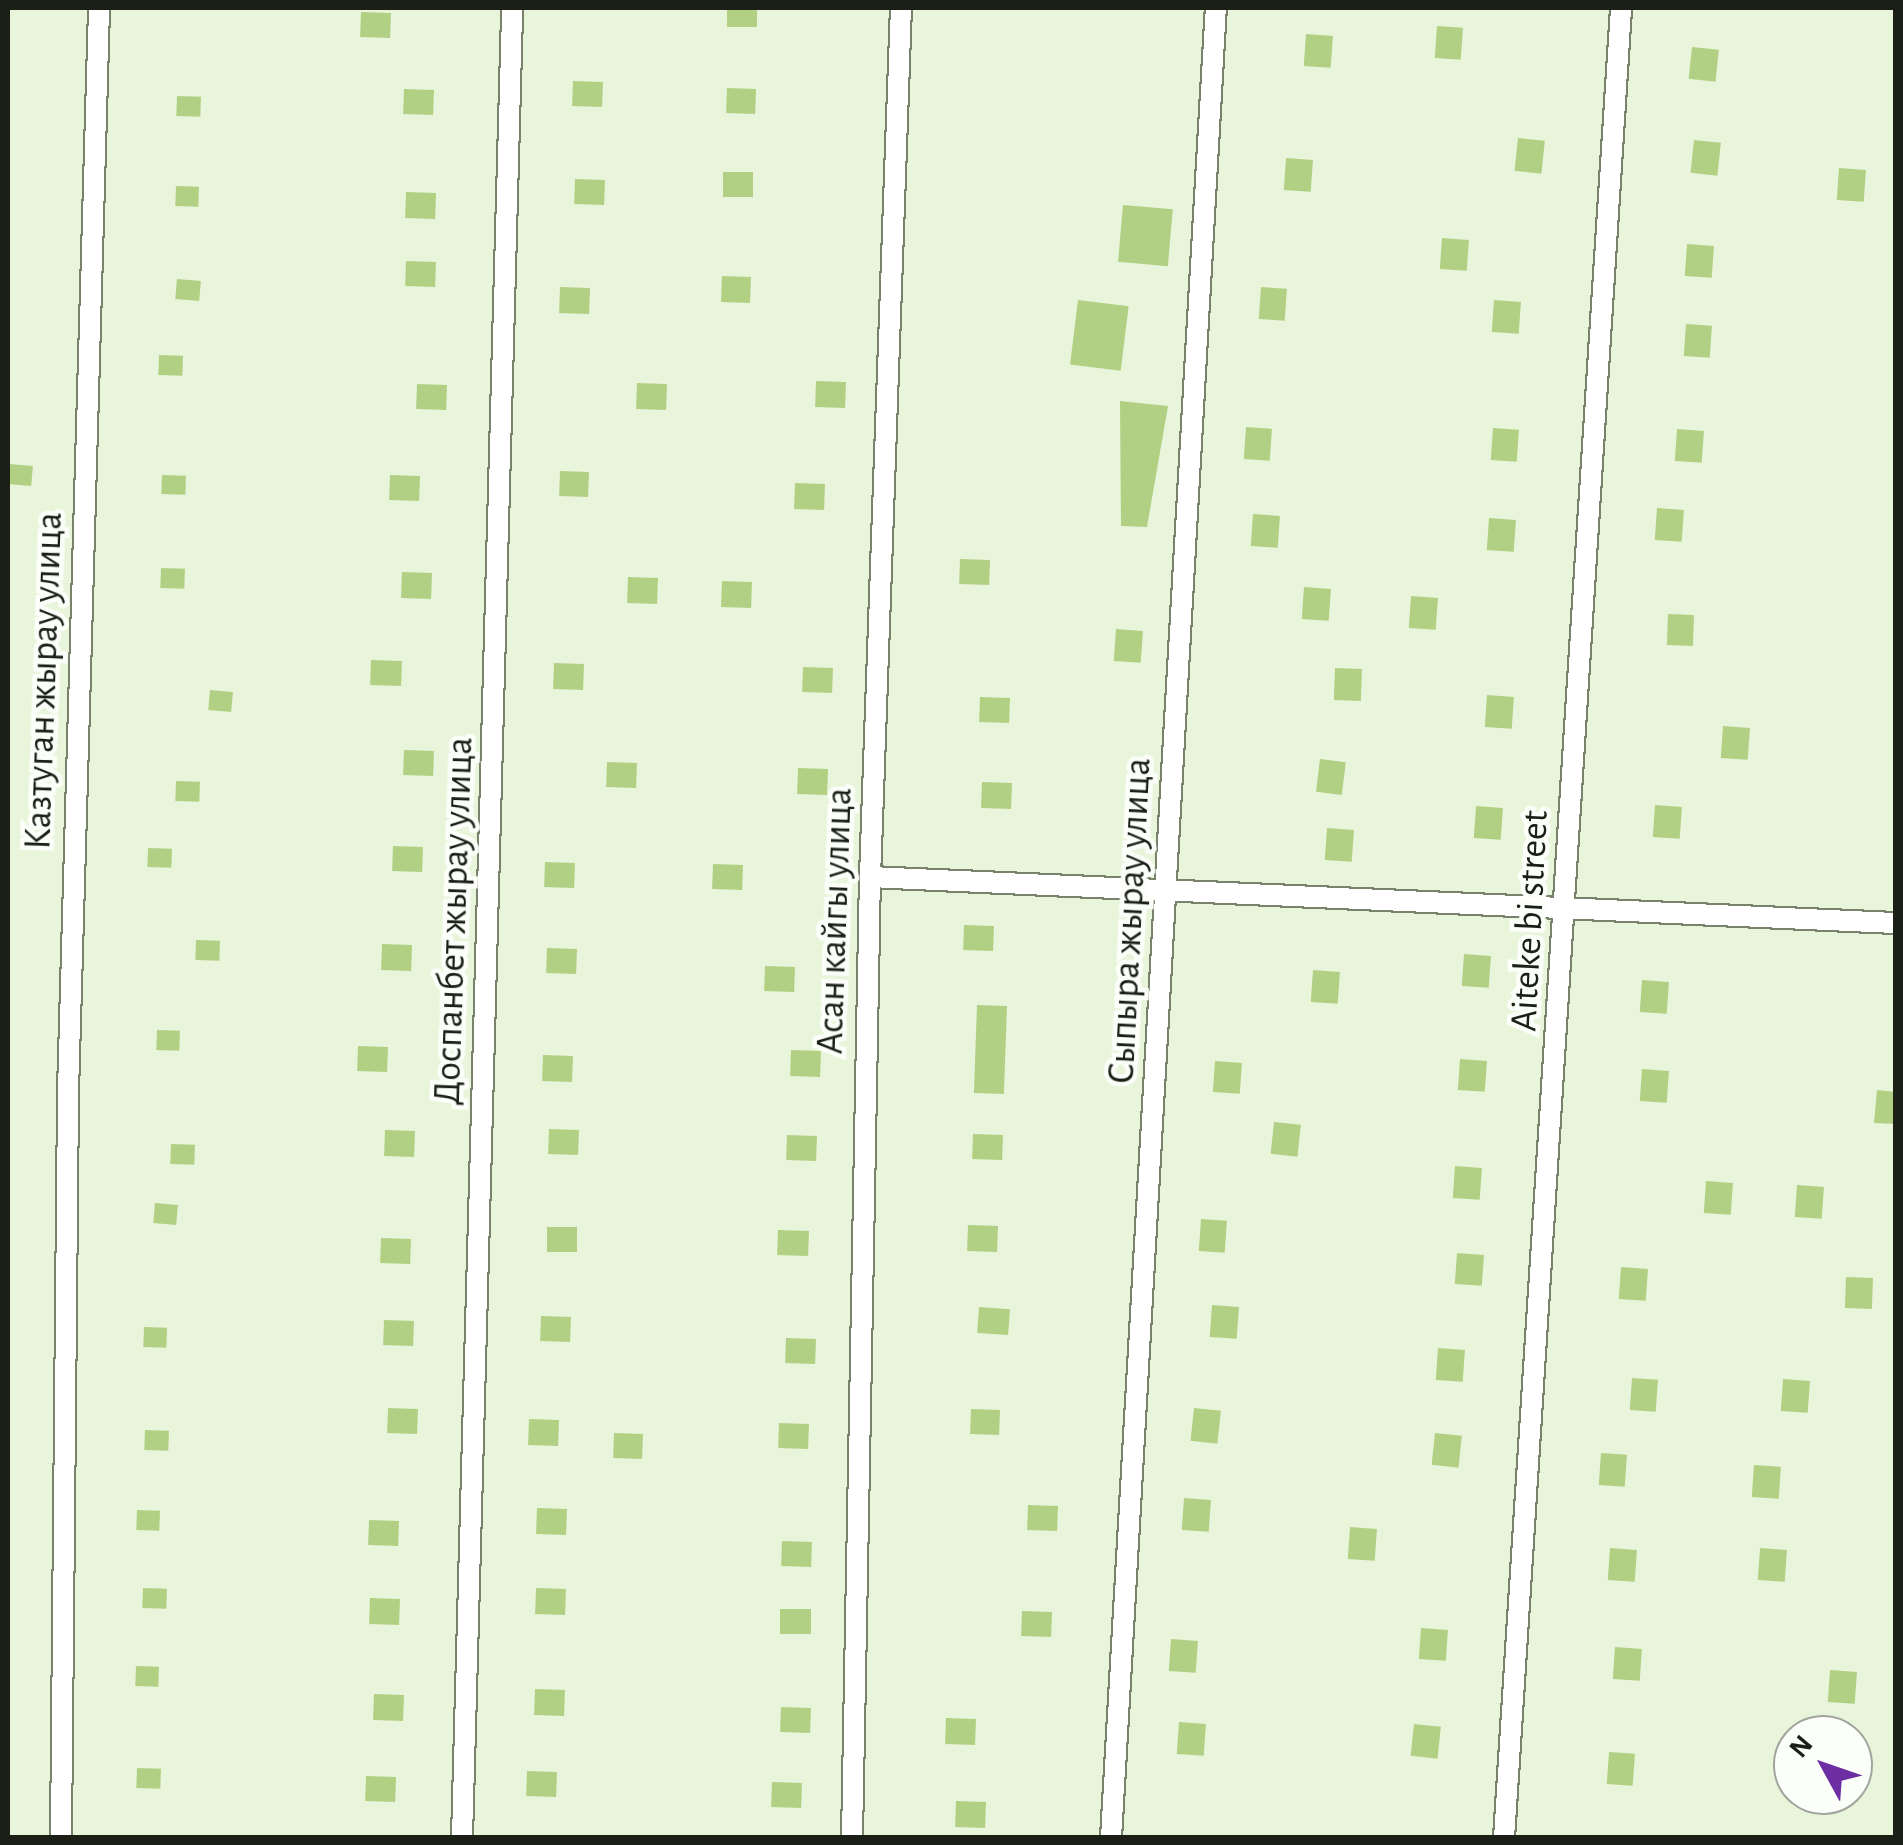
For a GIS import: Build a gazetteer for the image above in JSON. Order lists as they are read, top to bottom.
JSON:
{
  "streets": {
    "street": [
      "Казтуган жырау улица",
      "Доспанбет жырау улица",
      "Асан кайгы улица",
      "Сыпыра жырау улица",
      "Aiteke bi street"
    ]
  },
  "north": "top left"
}
